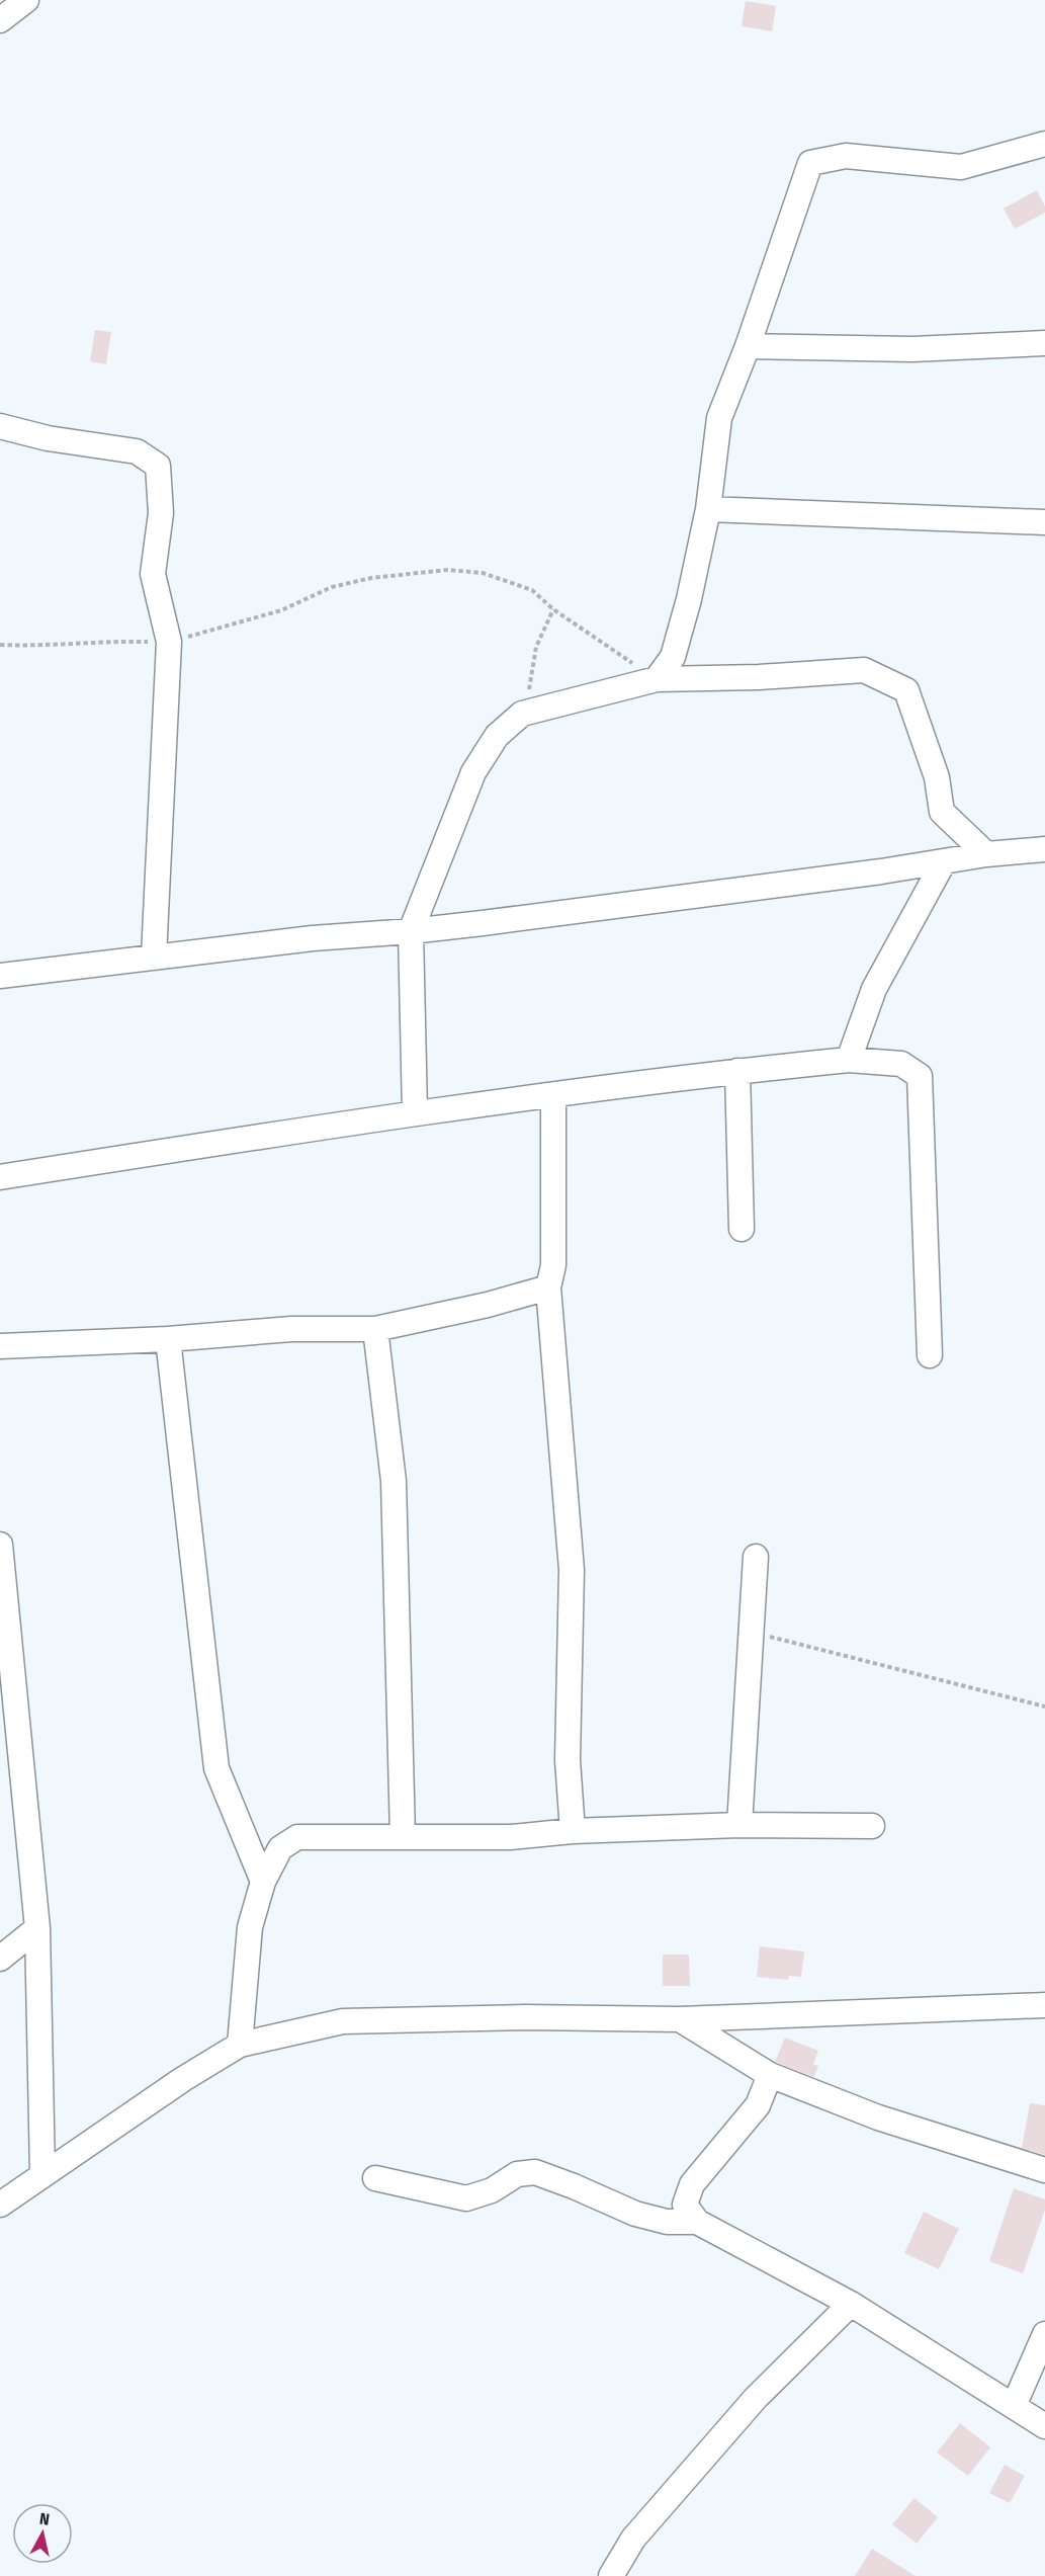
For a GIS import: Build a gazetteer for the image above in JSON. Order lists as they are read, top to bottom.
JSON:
{
  "north": "top"
}
